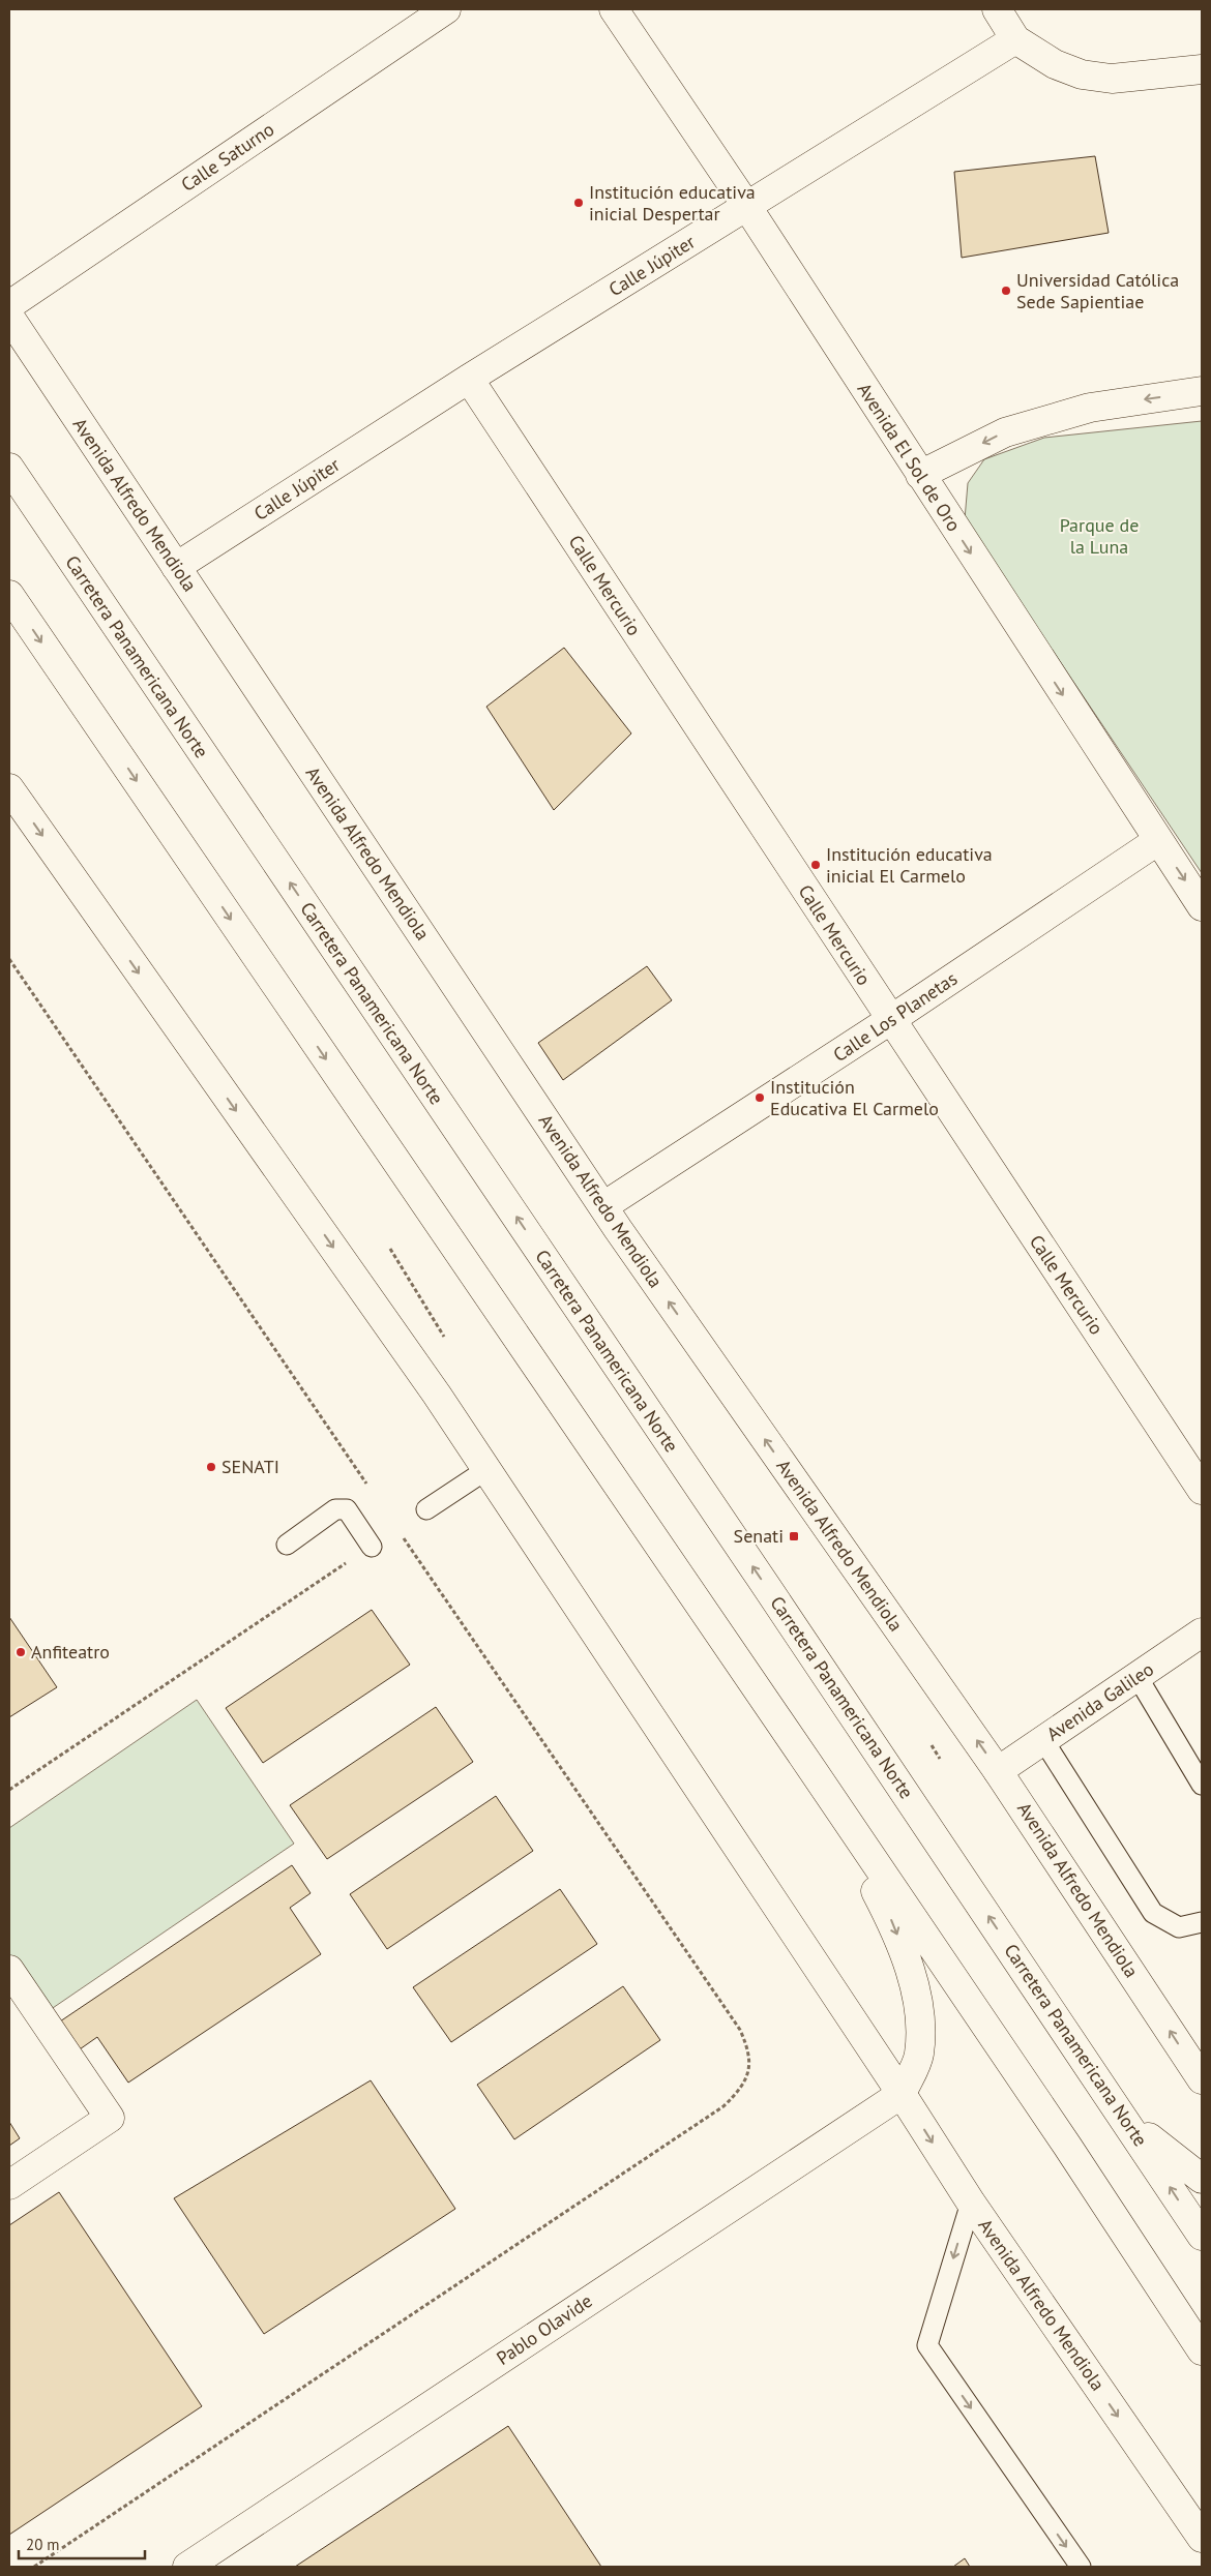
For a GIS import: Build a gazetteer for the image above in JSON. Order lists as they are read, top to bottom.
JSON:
{
  "streets": {
    "main road": [
      "Calle Saturno",
      "Calle Júpiter",
      "Avenida El Sol de Oro",
      "Avenida Alfredo Mendiola",
      "Calle Mercurio",
      "Carretera Panamericana Norte",
      "Calle Los Planetas",
      "Avenida Galileo",
      "Pablo Olavide"
    ]
  },
  "crossings": [
    ["Calle Júpiter", "Avenida El Sol de Oro"],
    ["Calle Júpiter", "Avenida Alfredo Mendiola"],
    ["Calle Júpiter", "Calle Mercurio"],
    ["Avenida El Sol de Oro", "Calle Los Planetas"],
    ["Avenida Alfredo Mendiola", "Calle Los Planetas"],
    ["Avenida Alfredo Mendiola", "Avenida Galileo"],
    ["Avenida Alfredo Mendiola", "Pablo Olavide"],
    ["Calle Mercurio", "Calle Los Planetas"]
  ],
  "one_way": ["Avenida El Sol de Oro"],
  "parks": ["Parque de la Luna"],
  "places": {
    "other": [
      "Institución educativa inicial Despertar",
      "Universidad Católica Sede Sapientiae",
      "Institución educativa inicial El Carmelo",
      "Institución Educativa El Carmelo",
      "SENATI",
      "Anfiteatro"
    ],
    "transit": ["Senati"]
  },
  "scale_bar": "20 m"
}
